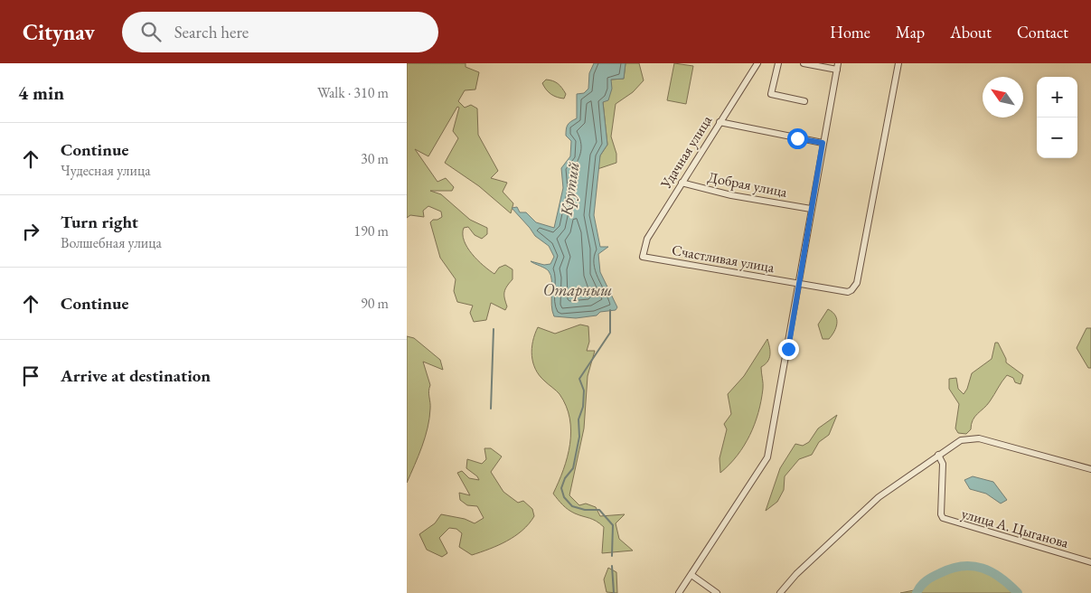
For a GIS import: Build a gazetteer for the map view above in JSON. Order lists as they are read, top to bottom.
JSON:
{
  "streets": {
    "street": [
      "Удачная улица",
      "Добрая улица",
      "Счастливая улица",
      "улица А. Цыганова"
    ]
  },
  "crossings": [
    ["Удачная улица", "Добрая улица"],
    ["Удачная улица", "Счастливая улица"]
  ],
  "water": ["Крутий", "Отарныш"],
  "north": "top left",
  "page": {
    "header": "Citynav",
    "search": "Search here",
    "nav": [
      "Home",
      "Map",
      "About",
      "Contact"
    ],
    "heading": ["4 min", "Walk · 310 m"],
    "map_buttons": ["+", "−"],
    "list": [
      ["Continue", "Чудесная улица", "30 m"],
      ["Turn right", "Волшебная улица", "190 m"],
      ["Continue", "90 m"],
      "Arrive at destination"
    ]
  }
}
